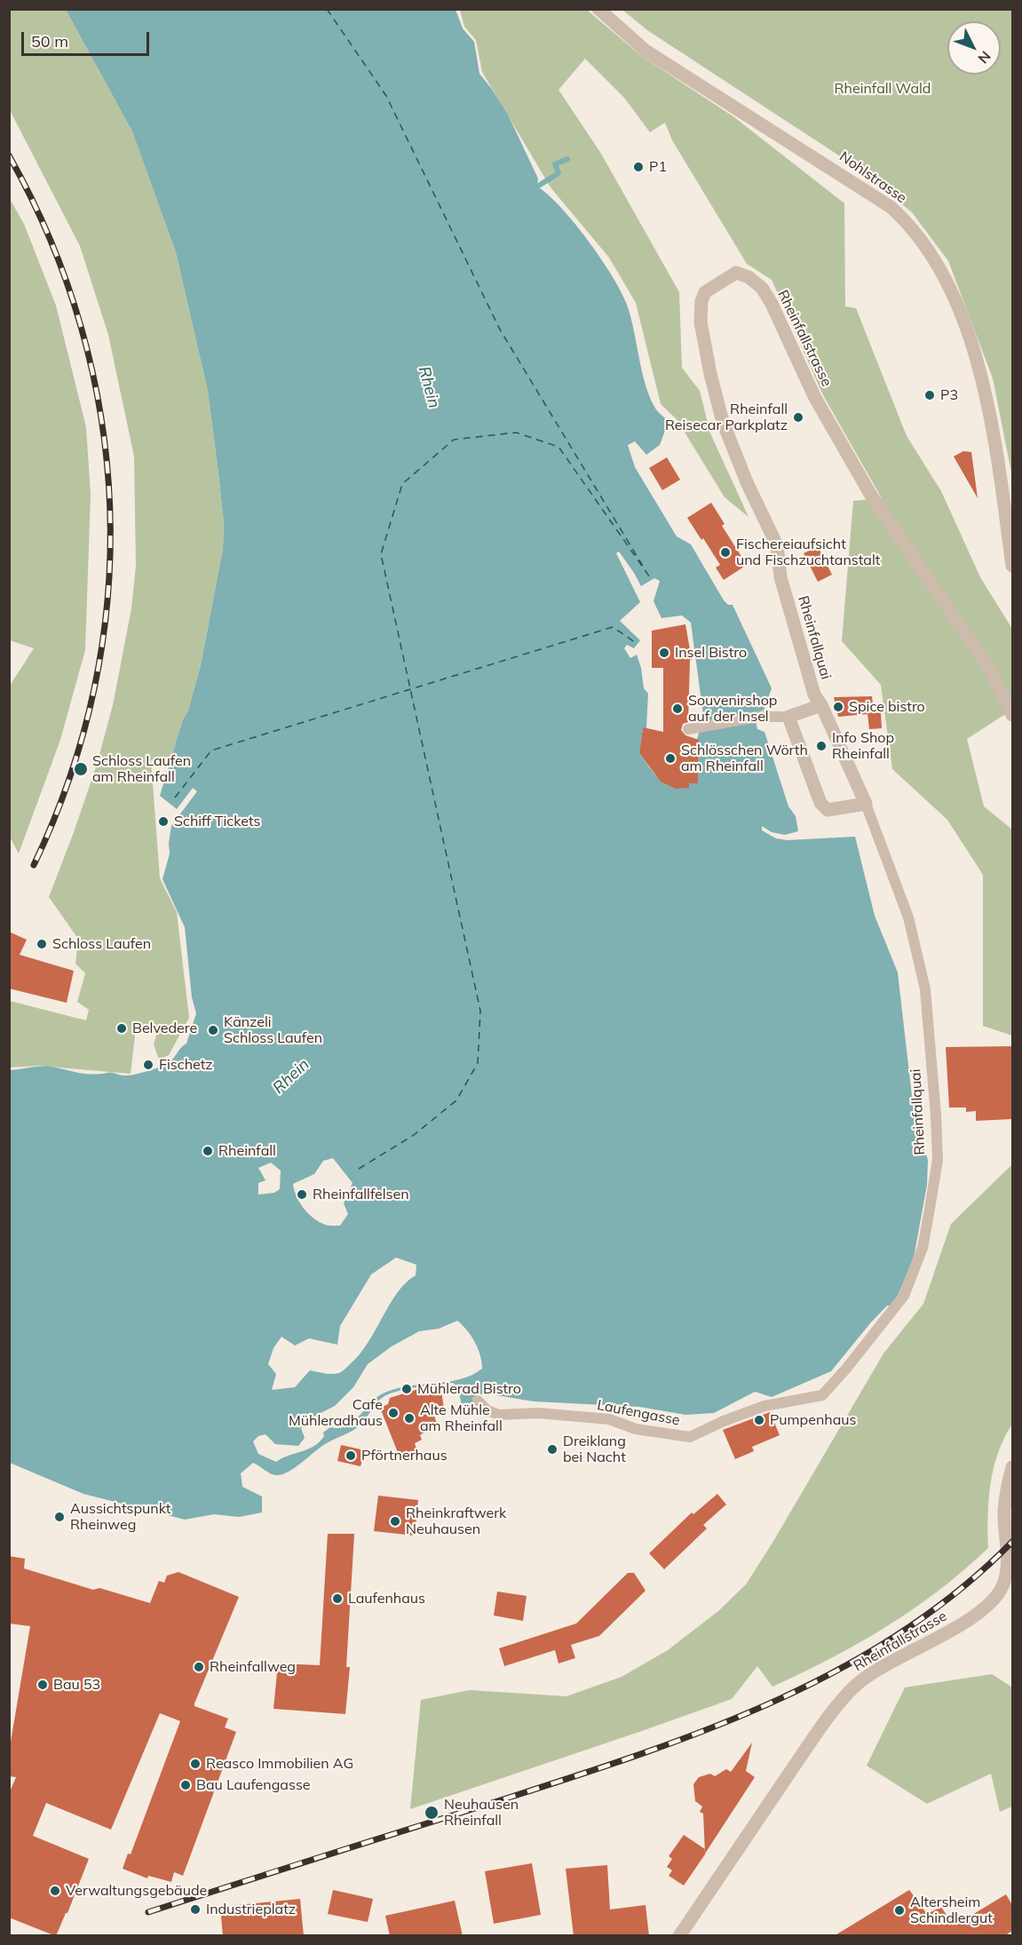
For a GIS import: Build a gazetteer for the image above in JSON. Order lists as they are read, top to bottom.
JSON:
{
  "streets": {
    "street": [
      "Nohlstrasse",
      "Rheinfallstrasse",
      "Rheinfallquai",
      "Laufengasse"
    ]
  },
  "crossings": [
    ["Rheinfallstrasse", "Rheinfallquai"],
    ["Rheinfallquai", "Laufengasse"]
  ],
  "water": ["Rhein"],
  "parks": ["Rheinfall Wald"],
  "places": [
    "P1",
    "P3",
    "Rheinfall Reisecar Parkplatz",
    "Fischereiaufsicht und Fischzuchtanstalt",
    "Insel Bistro",
    "Spice bistro",
    "Souvenirshop auf der Insel",
    "Info Shop Rheinfall",
    "Schlösschen Wörth am Rheinfall",
    "Schloss Laufen am Rheinfall",
    "Schiff Tickets",
    "Schloss Laufen",
    "Belvedere",
    "Känzeli Schloss Laufen",
    "Fischetz",
    "Rheinfall",
    "Rheinfallfelsen",
    "Mühlerad Bistro",
    "Cafe Mühleradhaus",
    "Alte Mühle am Rheinfall",
    "Pumpenhaus",
    "Dreiklang bei Nacht",
    "Pförtnerhaus",
    "Aussichtspunkt Rheinweg",
    "Rheinkraftwerk Neuhausen",
    "Laufenhaus",
    "Rheinfallweg",
    "Bau 53",
    "Reasco Immobilien AG",
    "Bau Laufengasse",
    "Neuhausen Rheinfall",
    "Verwaltungsgebäude",
    "Industrieplatz",
    "Altersheim Schindlergut"
  ],
  "scale_bar": "50 m",
  "north": "bottom right"
}
